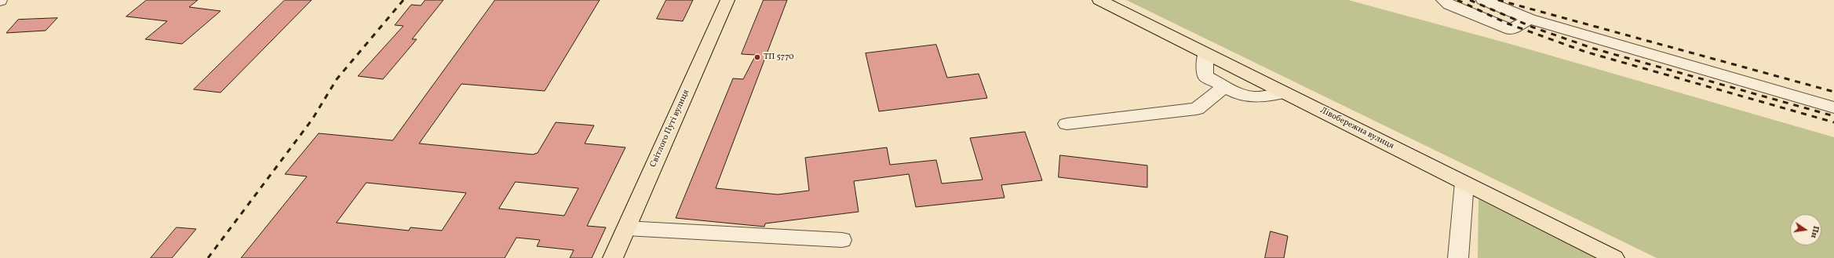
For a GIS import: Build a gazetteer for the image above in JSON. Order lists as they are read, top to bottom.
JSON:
{
  "streets": {
    "main road": ["Світлого Путі вулиця", "Лівобережна вулиця"]
  },
  "places": ["ТП 5770"],
  "north": "right"
}
